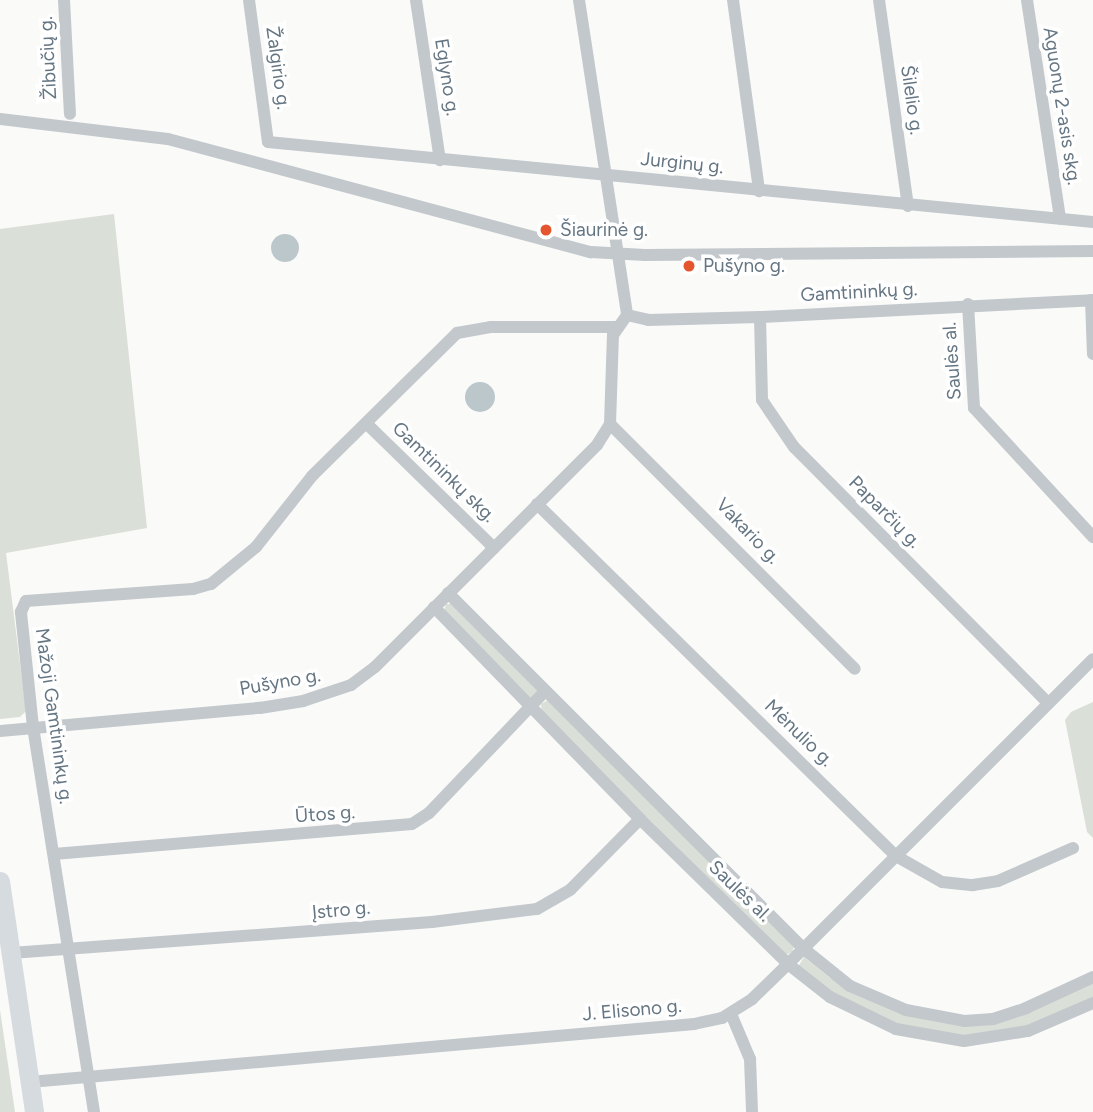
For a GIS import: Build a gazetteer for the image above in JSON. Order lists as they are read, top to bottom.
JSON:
{
  "streets": {
    "street": [
      "Žibučių g.",
      "Žalgirio g.",
      "Eglyno g.",
      "Šilelio g.",
      "Aguonų 2-asis skg.",
      "Jurginų g.",
      "Gamtininkų g.",
      "Saulės al.",
      "Gamtininkų skg.",
      "Paparčių g.",
      "Vakario g.",
      "Pušyno g.",
      "Mažoji Gamtininkų g.",
      "Mėnulio g.",
      "Ūtos g.",
      "Įstro g.",
      "J. Elisono g."
    ]
  },
  "crossings": [
    ["Žalgirio g.", "Jurginų g."],
    ["Eglyno g.", "Jurginų g."],
    ["Šilelio g.", "Jurginų g."],
    ["Aguonų 2-asis skg.", "Jurginų g."],
    ["Gamtininkų g.", "Saulės al."],
    ["Gamtininkų g.", "Paparčių g."],
    ["Saulės al.", "Pušyno g."],
    ["Saulės al.", "Ūtos g."],
    ["Saulės al.", "Įstro g."],
    ["Saulės al.", "J. Elisono g."],
    ["Gamtininkų skg.", "Pušyno g."],
    ["Gamtininkų skg.", "Mažoji Gamtininkų g."],
    ["Paparčių g.", "J. Elisono g."],
    ["Vakario g.", "Pušyno g."],
    ["Pušyno g.", "Mažoji Gamtininkų g."],
    ["Pušyno g.", "Mėnulio g."],
    ["Mažoji Gamtininkų g.", "Ūtos g."],
    ["Mažoji Gamtininkų g.", "Įstro g."],
    ["Mažoji Gamtininkų g.", "J. Elisono g."],
    ["Mėnulio g.", "J. Elisono g."]
  ],
  "places": ["Šiaurinė g.", "Pušyno g."]
}
